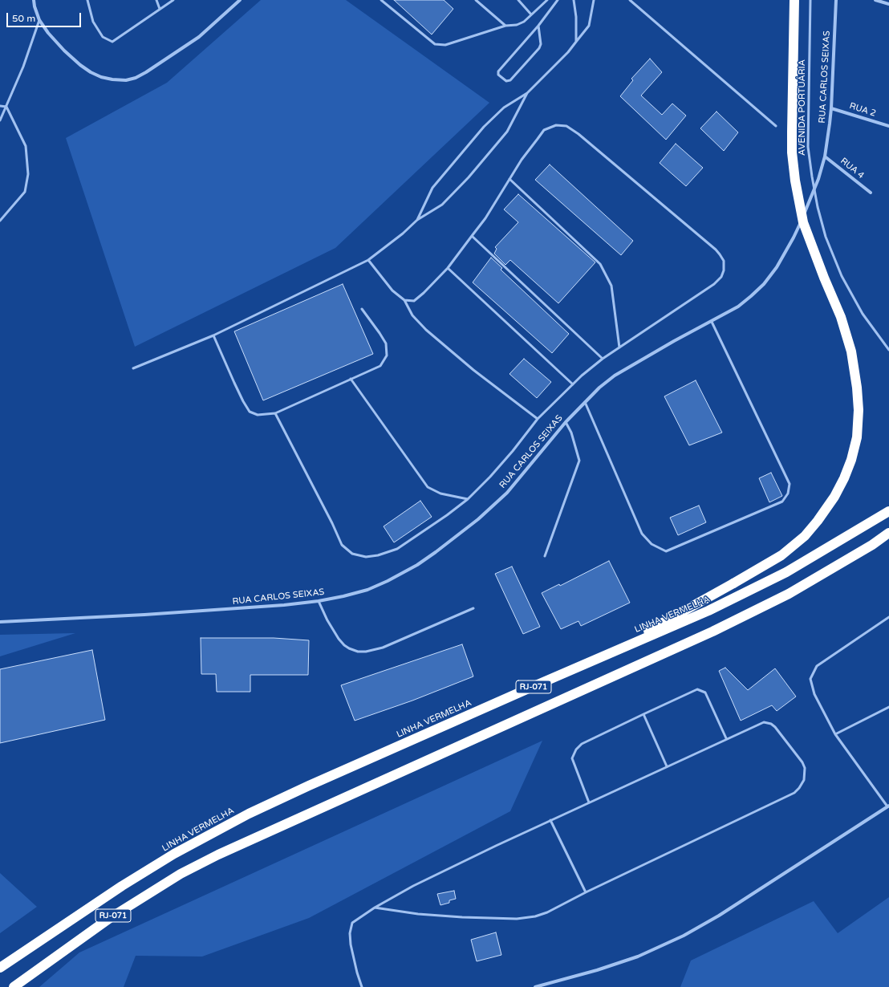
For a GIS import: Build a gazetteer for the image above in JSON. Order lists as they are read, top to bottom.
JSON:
{
  "streets": {
    "highway": ["LINHA VERMELHA", "RJ-071"],
    "street": ["RUA CARLOS SEIXAS", "RUA 2", "RUA 4"],
    "lane": ["AVENIDA PORTUÁRIA"]
  },
  "crossings": [
    ["RUA CARLOS SEIXAS", "RUA 2"],
    ["RUA CARLOS SEIXAS", "RUA 4"]
  ],
  "scale_bar": "50 m"
}
